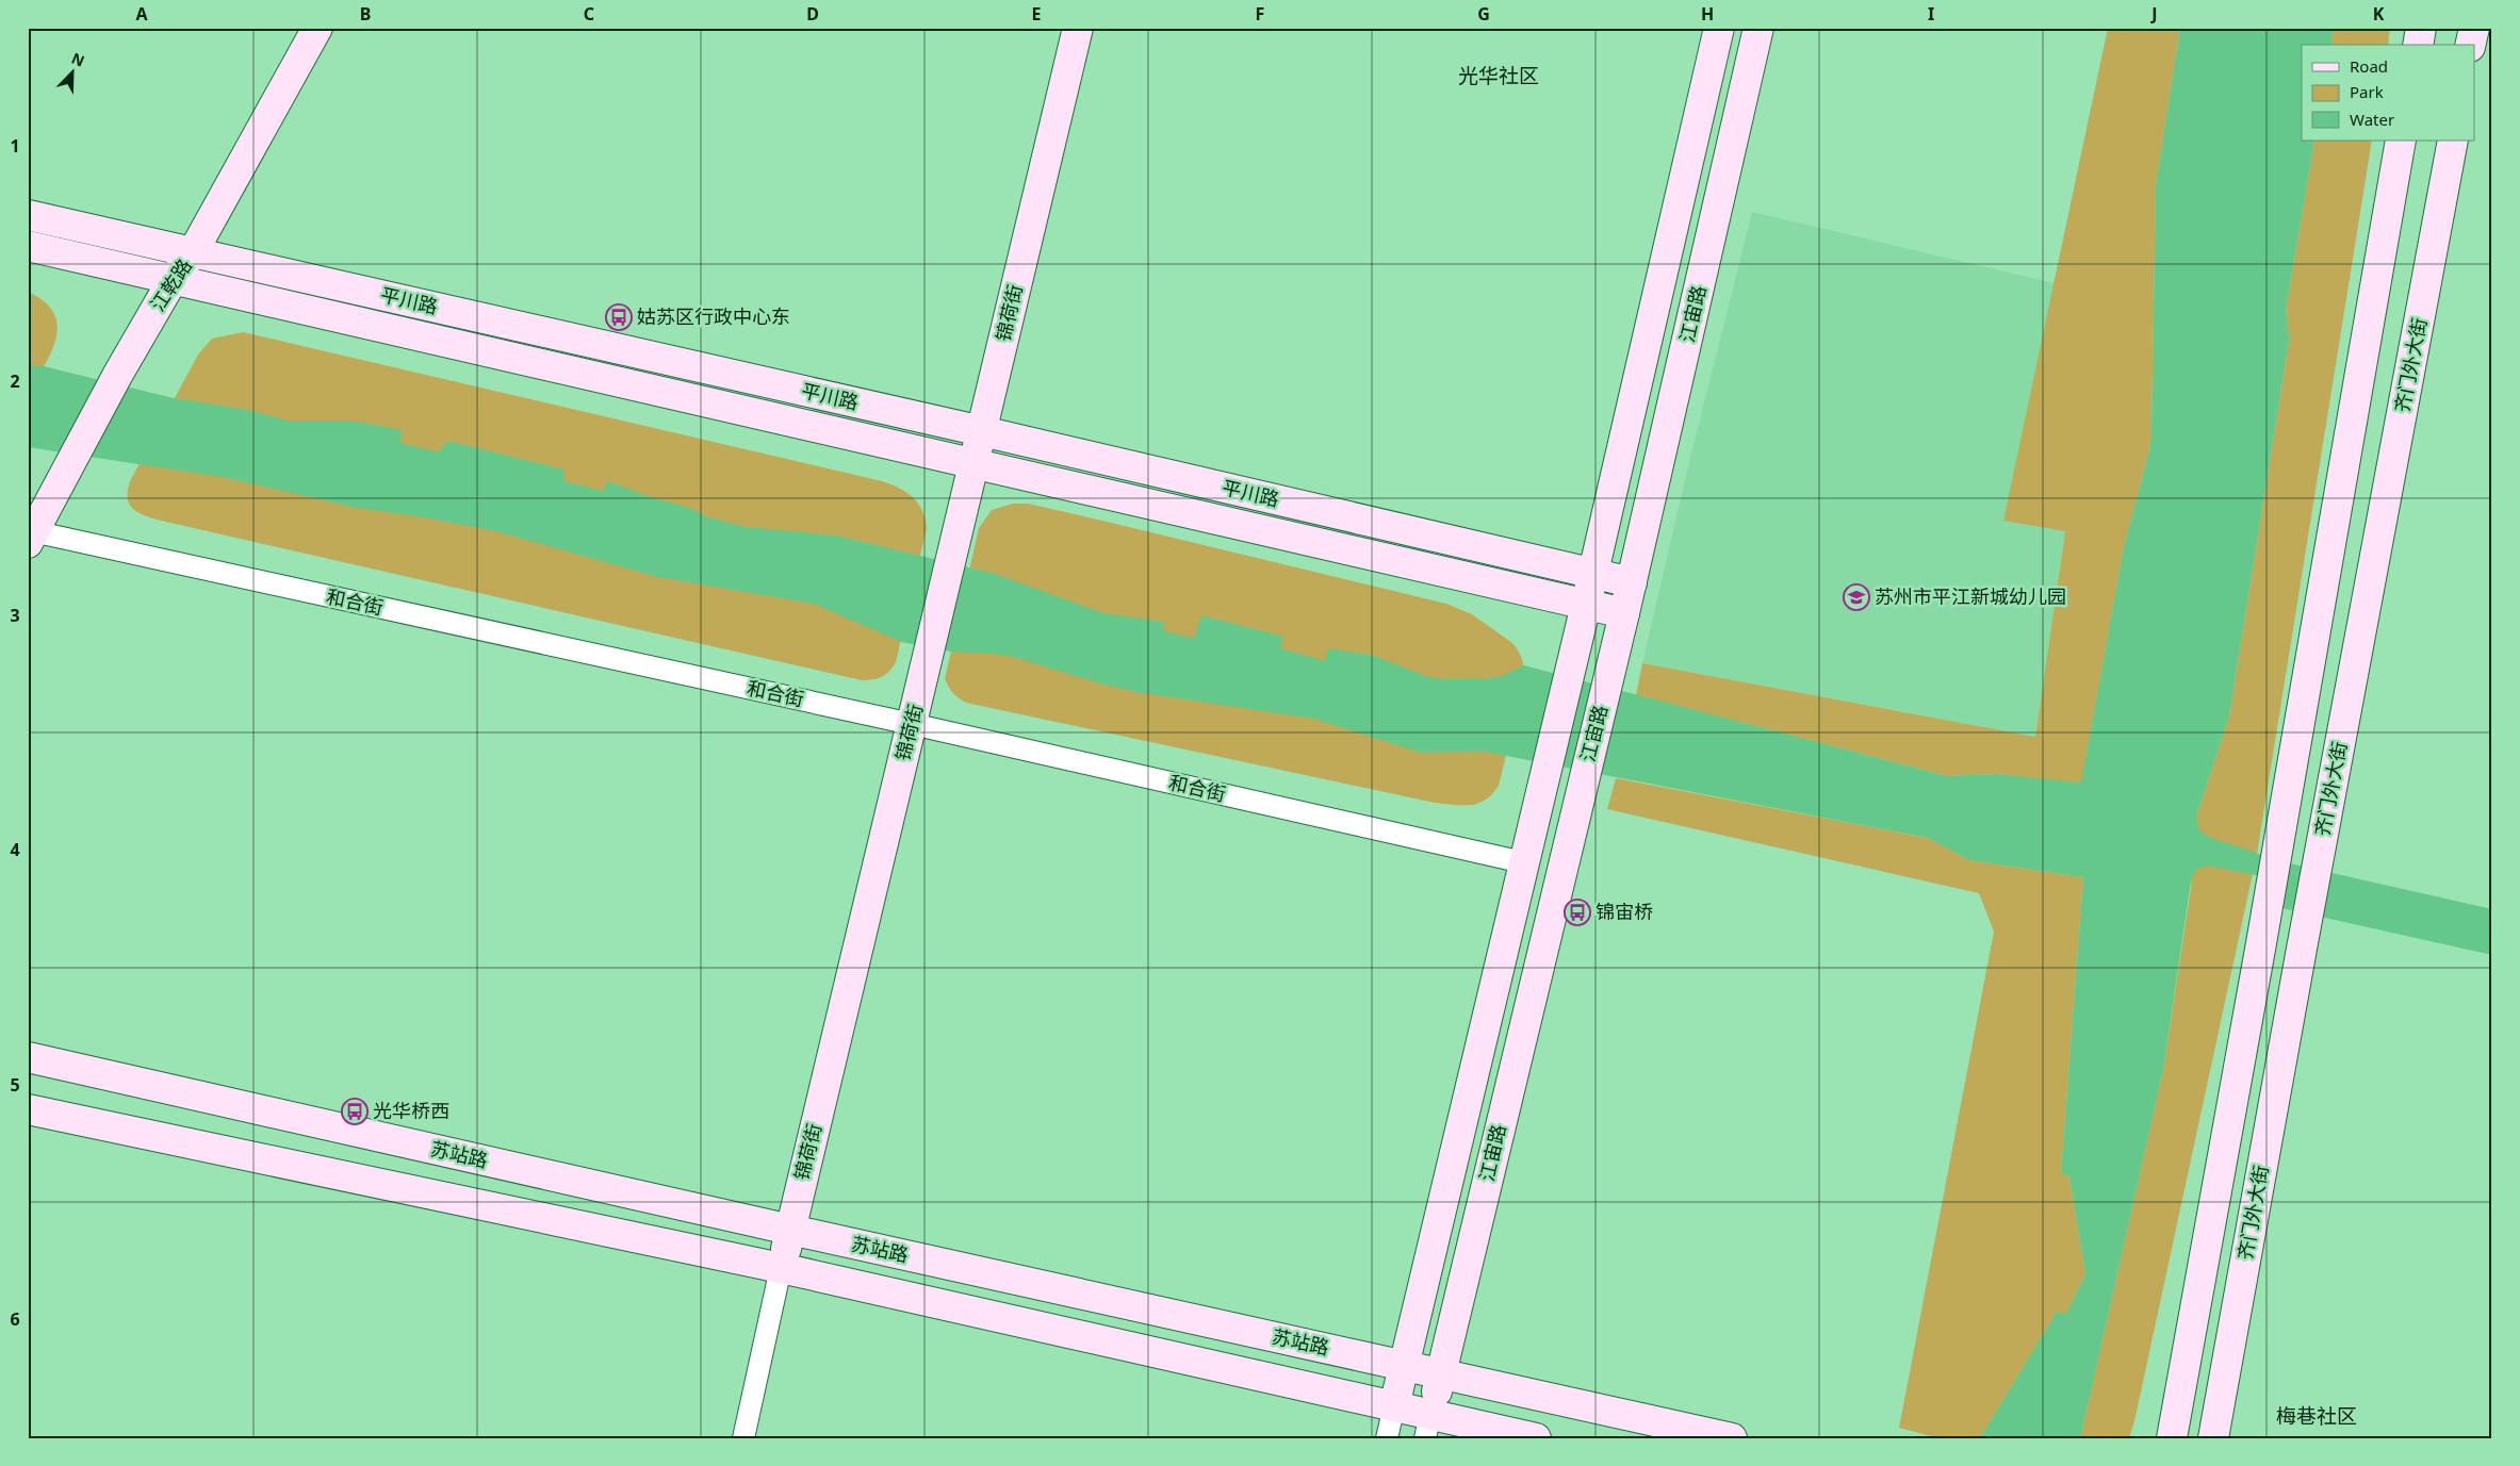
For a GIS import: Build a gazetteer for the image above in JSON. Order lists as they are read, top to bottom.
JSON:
{
  "streets": {
    "street": [
      "江乾路",
      "平川路",
      "锦荷街",
      "江宙路",
      "齐门外大街",
      "和合街",
      "苏站路"
    ]
  },
  "crossings": [
    ["江乾路", "平川路"],
    ["江乾路", "和合街"],
    ["平川路", "锦荷街"],
    ["平川路", "江宙路"],
    ["锦荷街", "和合街"],
    ["锦荷街", "苏站路"],
    ["江宙路", "和合街"],
    ["江宙路", "苏站路"]
  ],
  "districts": ["光华社区", "梅巷社区"],
  "places": {
    "bus stop": ["姑苏区行政中心东", "锦宙桥", "光华桥西"],
    "school or university": ["苏州市平江新城幼儿园"]
  },
  "legend": ["Road", "Park", "Water"],
  "north": "top right",
  "grid": {
    "columns": [
      "A",
      "B",
      "C",
      "D",
      "E",
      "F",
      "G",
      "H",
      "I",
      "J",
      "K"
    ],
    "rows": [
      "1",
      "2",
      "3",
      "4",
      "5",
      "6"
    ]
  }
}
